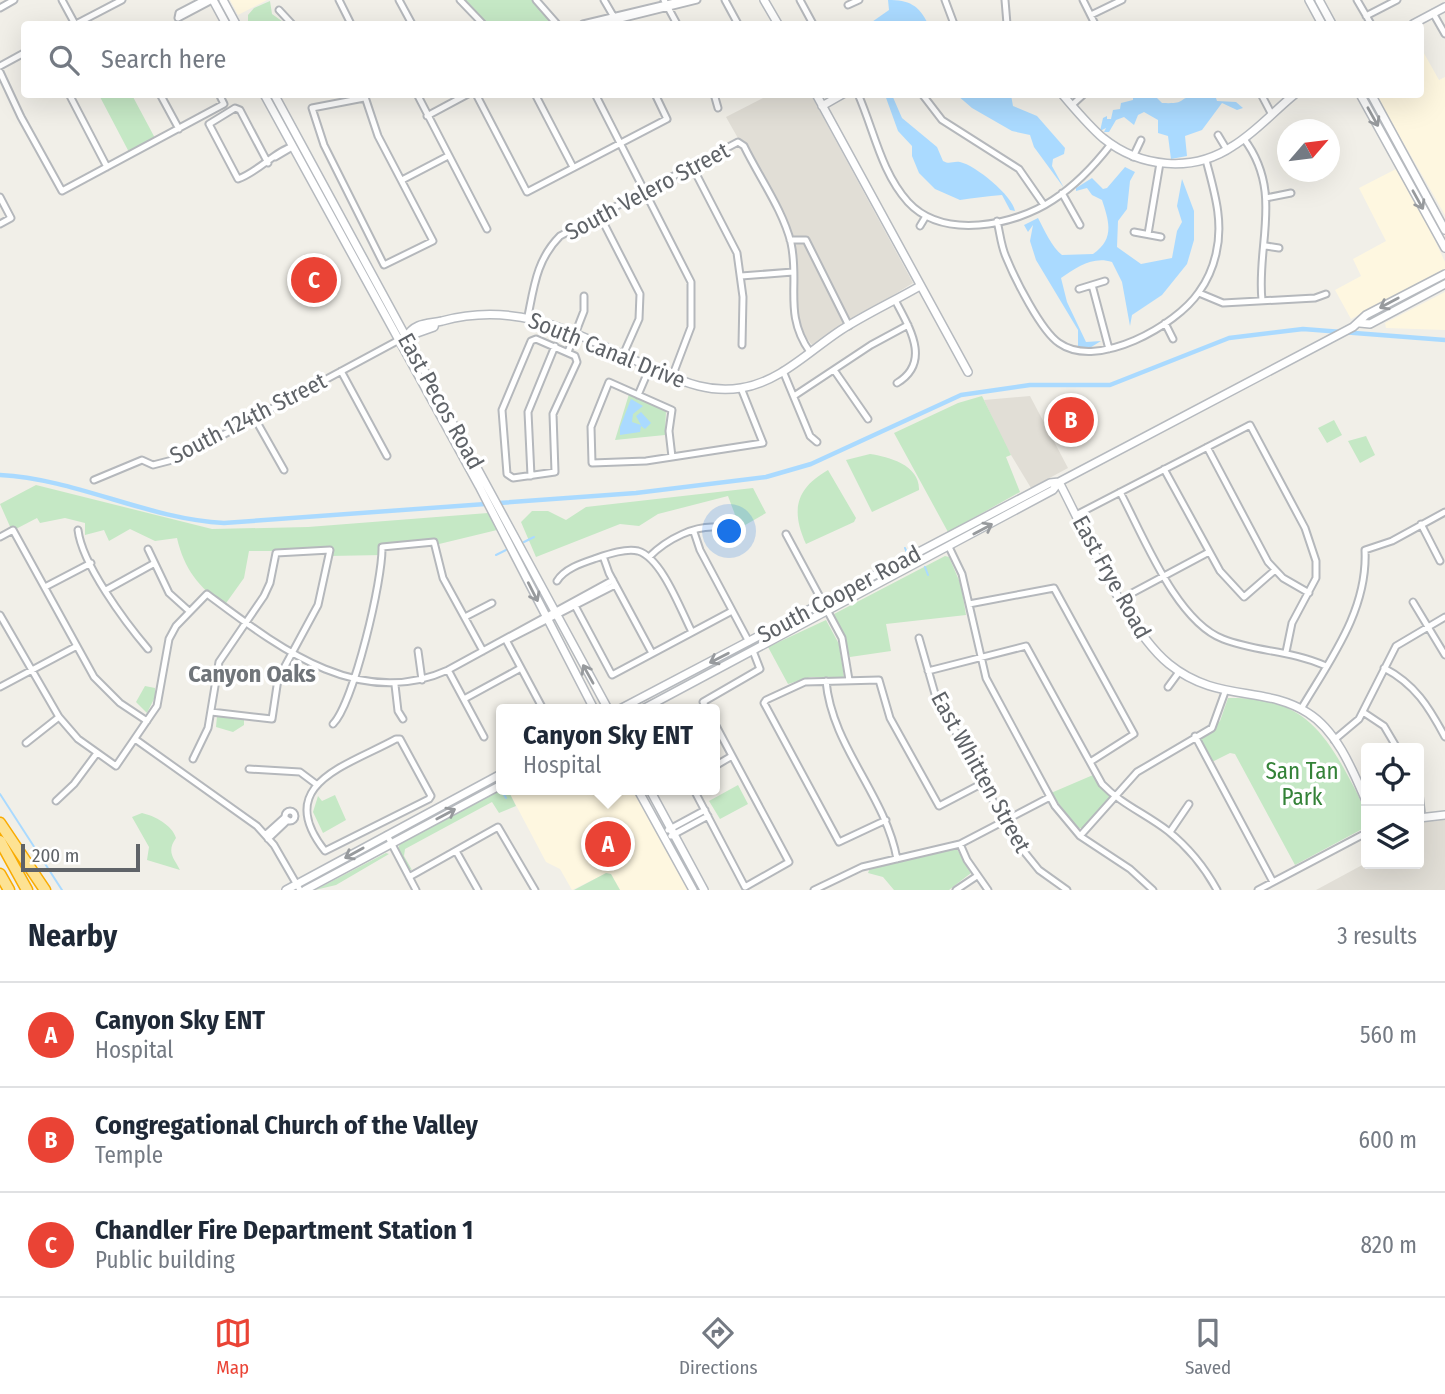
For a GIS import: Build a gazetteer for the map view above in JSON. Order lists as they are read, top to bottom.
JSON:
{
  "streets": {
    "main road": [
      "South Canal Drive",
      "East Pecos Road",
      "East Frye Road",
      "South Cooper Road"
    ],
    "street": ["South Velero Street", "South 124th Street", "East Whitten Street"]
  },
  "crossings": [
    ["South Velero Street", "South Canal Drive"],
    ["South Canal Drive", "East Pecos Road"],
    ["South Canal Drive", "South 124th Street"],
    ["East Pecos Road", "South 124th Street"],
    ["East Frye Road", "South Cooper Road"]
  ],
  "districts": ["Canyon Oaks"],
  "parks": ["San Tan Park"],
  "scale_bar": "200 m",
  "north": "top right",
  "page": {
    "search": "Search here",
    "pins": ["C", "B", "A"],
    "popup": ["Canyon Sky ENT", "Hospital"],
    "scale": "200 m",
    "heading": ["Nearby", "3 results"],
    "list": [
      {
        "mark": "A",
        "name": "Canyon Sky ENT",
        "note": "Hospital",
        "value": "560 m"
      },
      {
        "mark": "B",
        "name": "Congregational Church of the Valley",
        "note": "Temple",
        "value": "600 m"
      },
      {
        "mark": "C",
        "name": "Chandler Fire Department Station 1",
        "note": "Public building",
        "value": "820 m"
      }
    ],
    "nav": ["Map", "Directions", "Saved"]
  }
}
